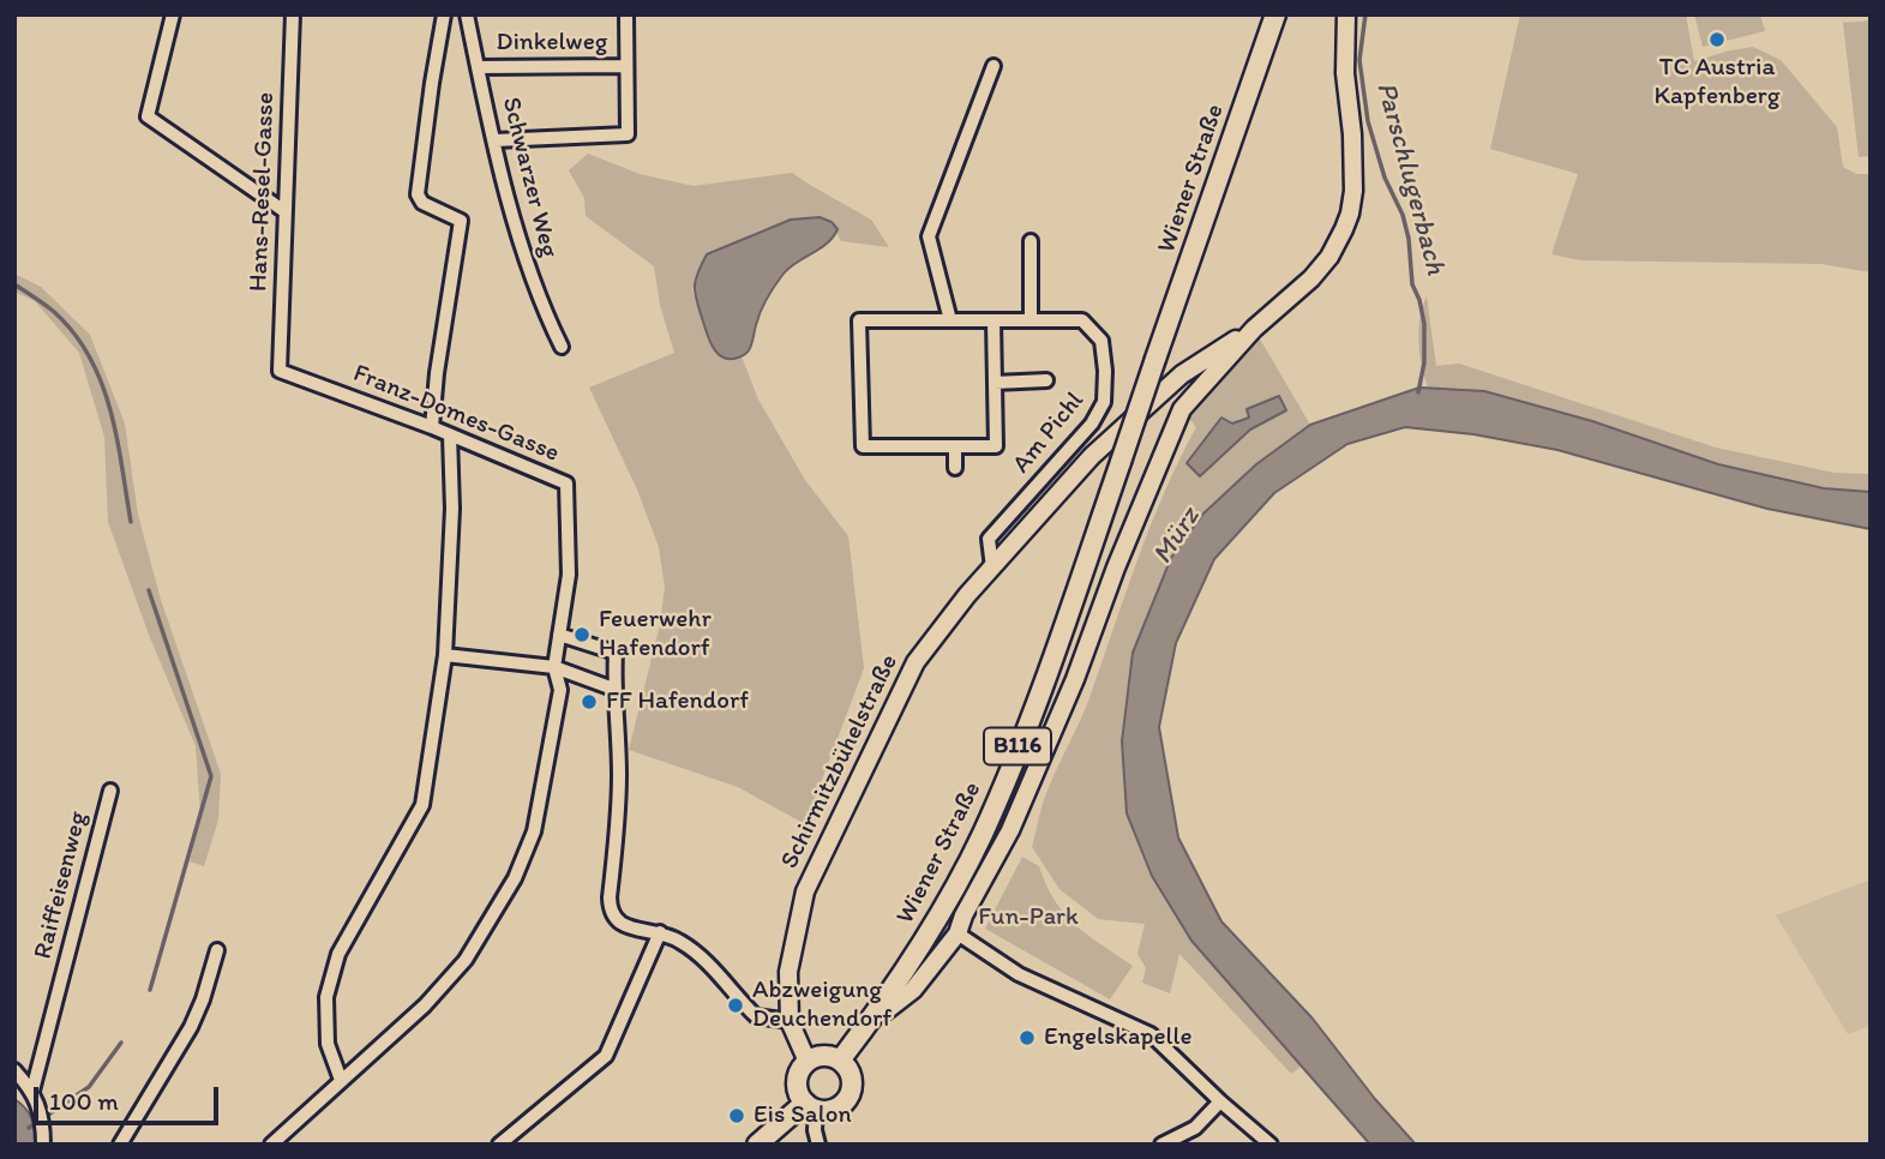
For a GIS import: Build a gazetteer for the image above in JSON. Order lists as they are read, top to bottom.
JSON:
{
  "streets": {
    "main road": ["Wiener Straße", "B116", "Schirmitzbühelstraße"],
    "street": [
      "Dinkelweg",
      "Schwarzer Weg",
      "Hans-Resel-Gasse",
      "Franz-Domes-Gasse",
      "Am Pichl",
      "Raiffeisenweg"
    ]
  },
  "crossings": [
    ["Dinkelweg", "Schwarzer Weg"],
    ["Hans-Resel-Gasse", "Franz-Domes-Gasse"],
    ["Am Pichl", "Schirmitzbühelstraße"]
  ],
  "water": ["Parschlugerbach", "Mürz"],
  "parks": ["Fun-Park"],
  "places": [
    "TC Austria Kapfenberg",
    "Feuerwehr Hafendorf",
    "FF Hafendorf",
    "Abzweigung Deuchendorf",
    "Engelskapelle",
    "Eis Salon"
  ],
  "scale_bar": "100 m"
}
